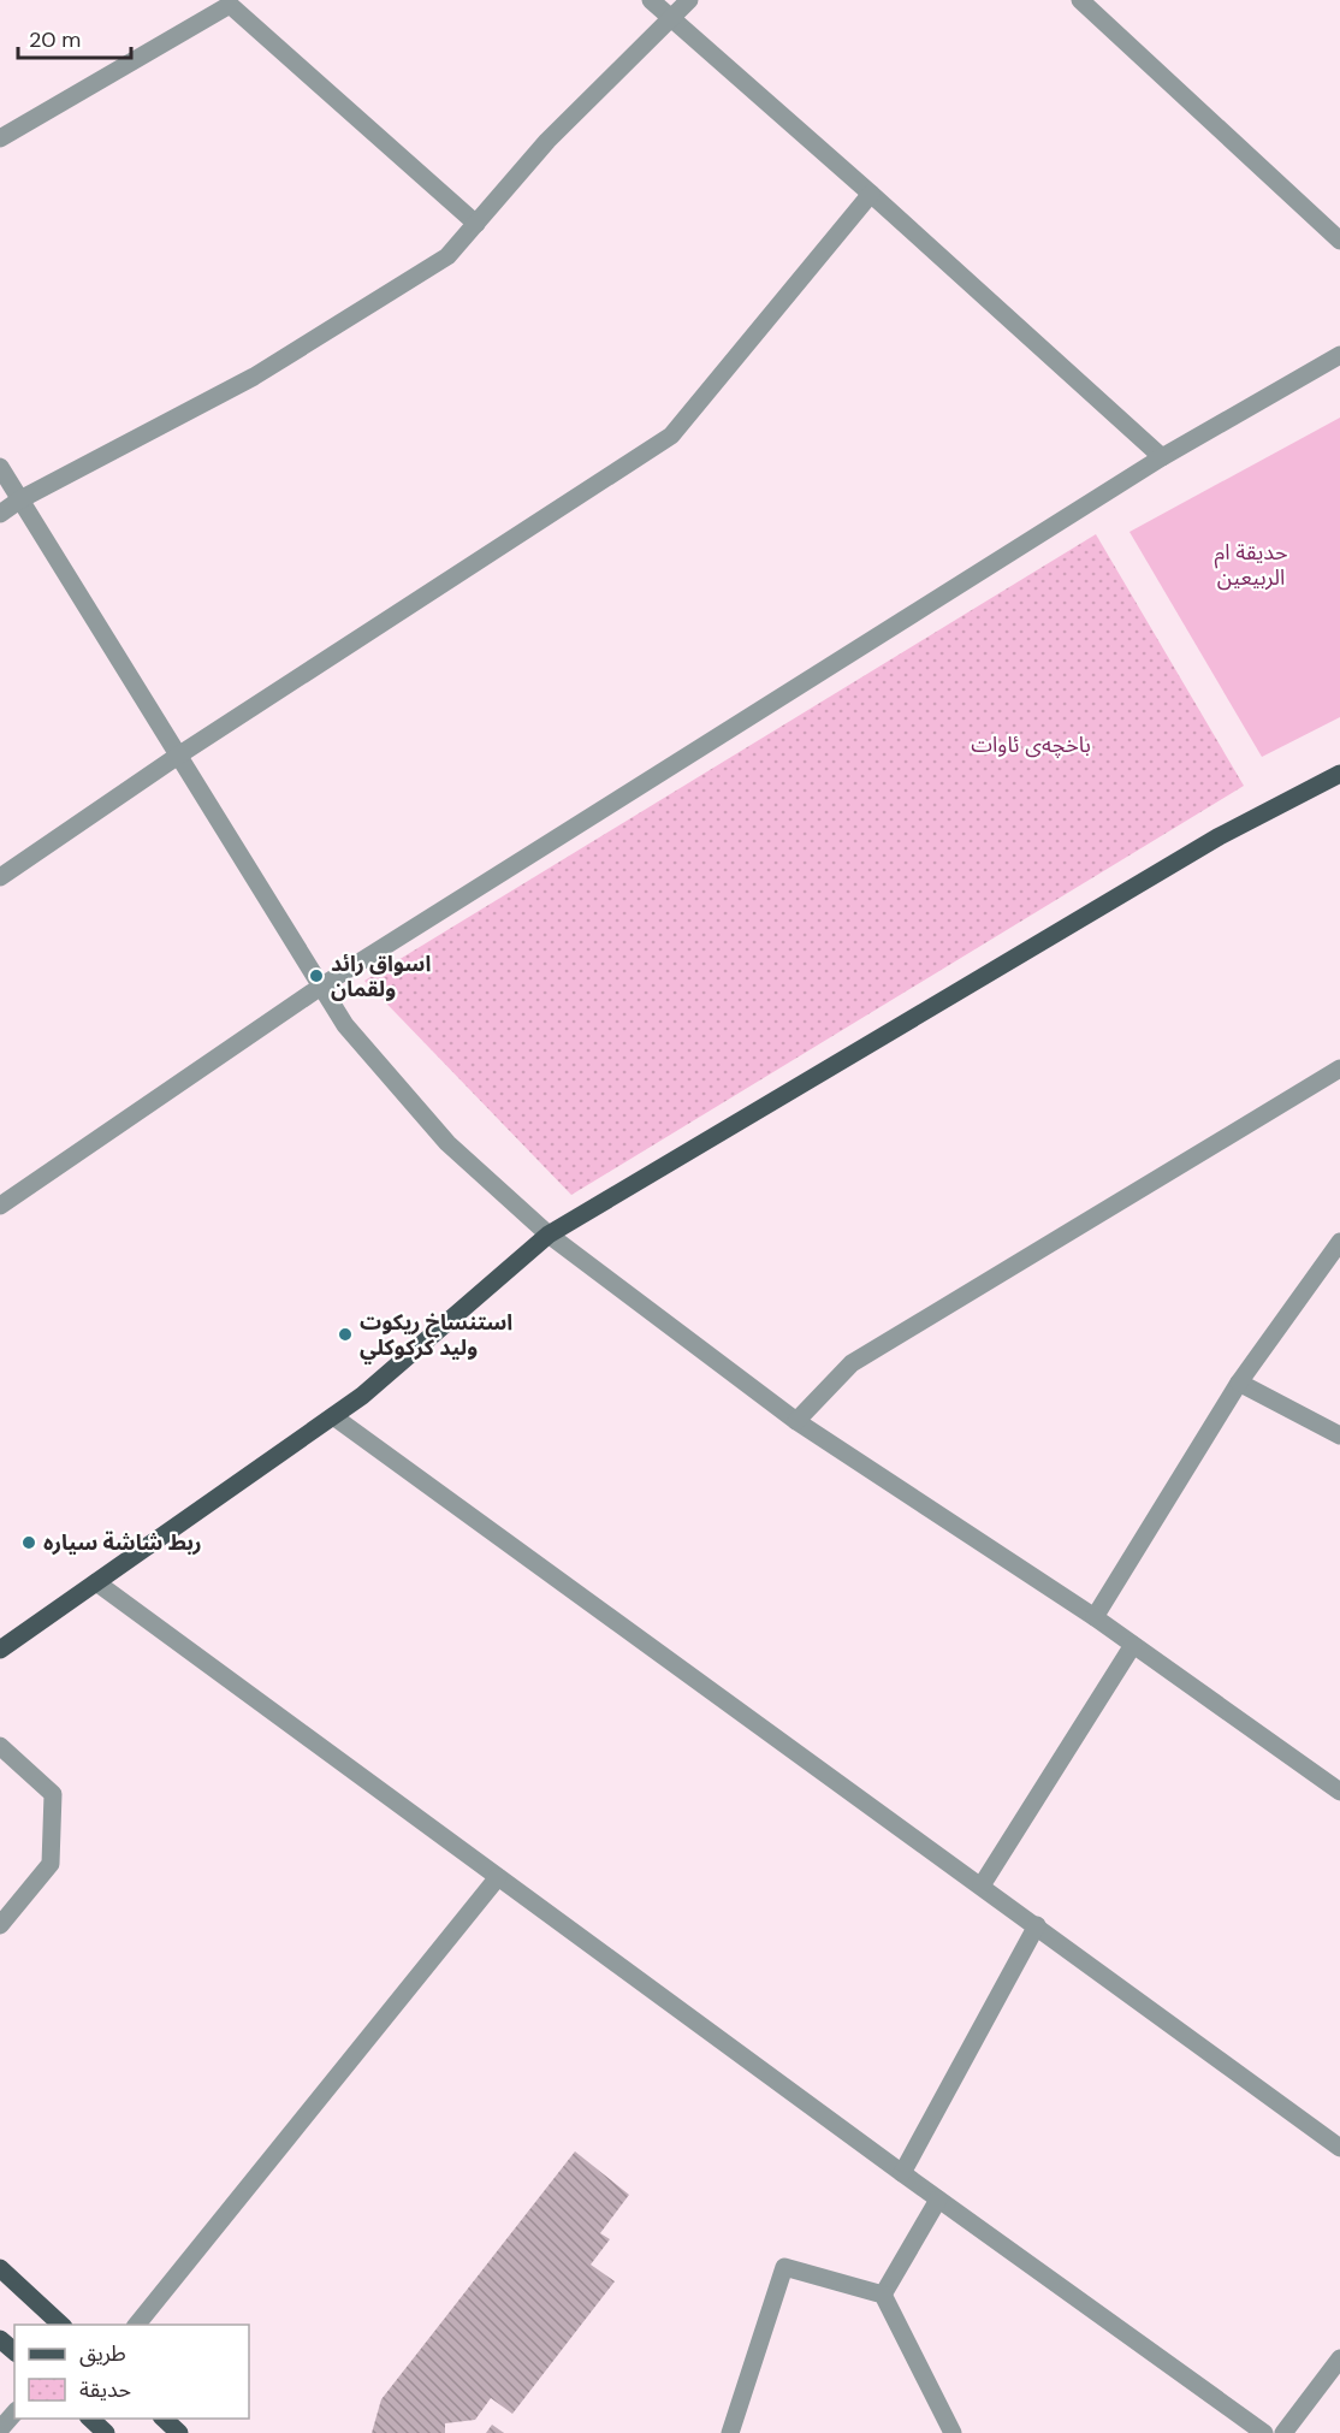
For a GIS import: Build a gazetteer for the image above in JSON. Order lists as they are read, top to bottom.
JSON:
{
  "parks": ["حديقة ام الربيعين", "باخچەی ئاوات"],
  "places": ["اسواق رائد ولقمان", "استنساخ ريكوت وليد كركوكلي", "ربط شاشة سياره"],
  "legend": ["طريق", "حديقة"],
  "scale_bar": "20 m"
}
